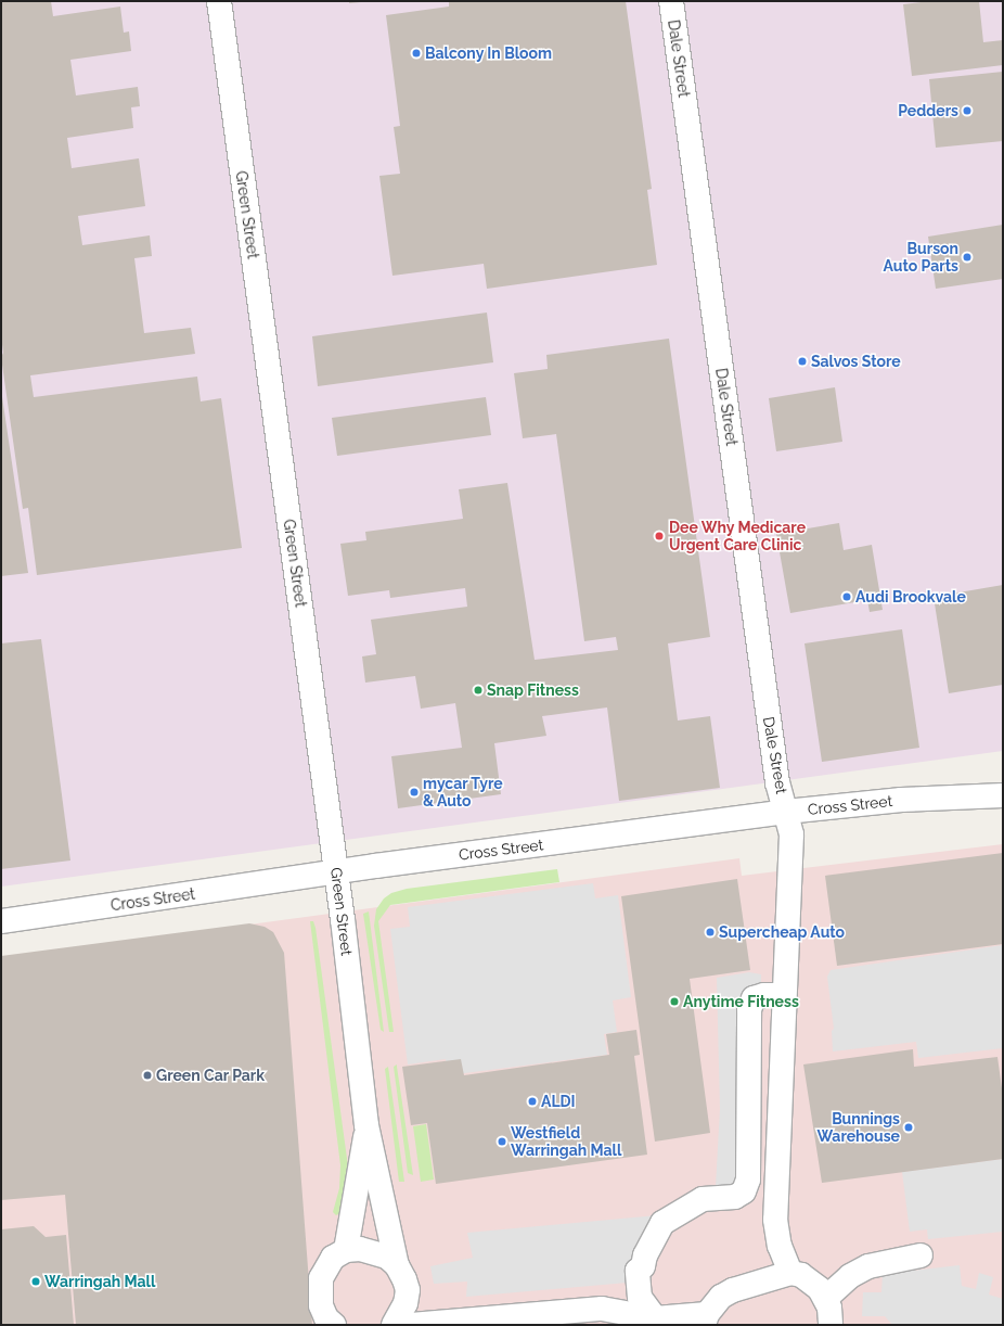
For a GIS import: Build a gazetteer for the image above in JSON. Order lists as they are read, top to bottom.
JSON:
{
  "streets": {
    "street": ["Dale Street", "Green Street", "Cross Street"]
  },
  "crossings": [
    ["Dale Street", "Cross Street"],
    ["Green Street", "Cross Street"]
  ],
  "places": [
    "Balcony In Bloom",
    "Pedders",
    "Burson Auto Parts",
    "Salvos Store",
    "Dee Why Medicare Urgent Care Clinic",
    "Audi Brookvale",
    "Snap Fitness",
    "mycar Tyre & Auto",
    "Supercheap Auto",
    "Anytime Fitness",
    "Green Car Park",
    "ALDI",
    "Bunnings Warehouse",
    "Westfield Warringah Mall",
    "Warringah Mall"
  ]
}
